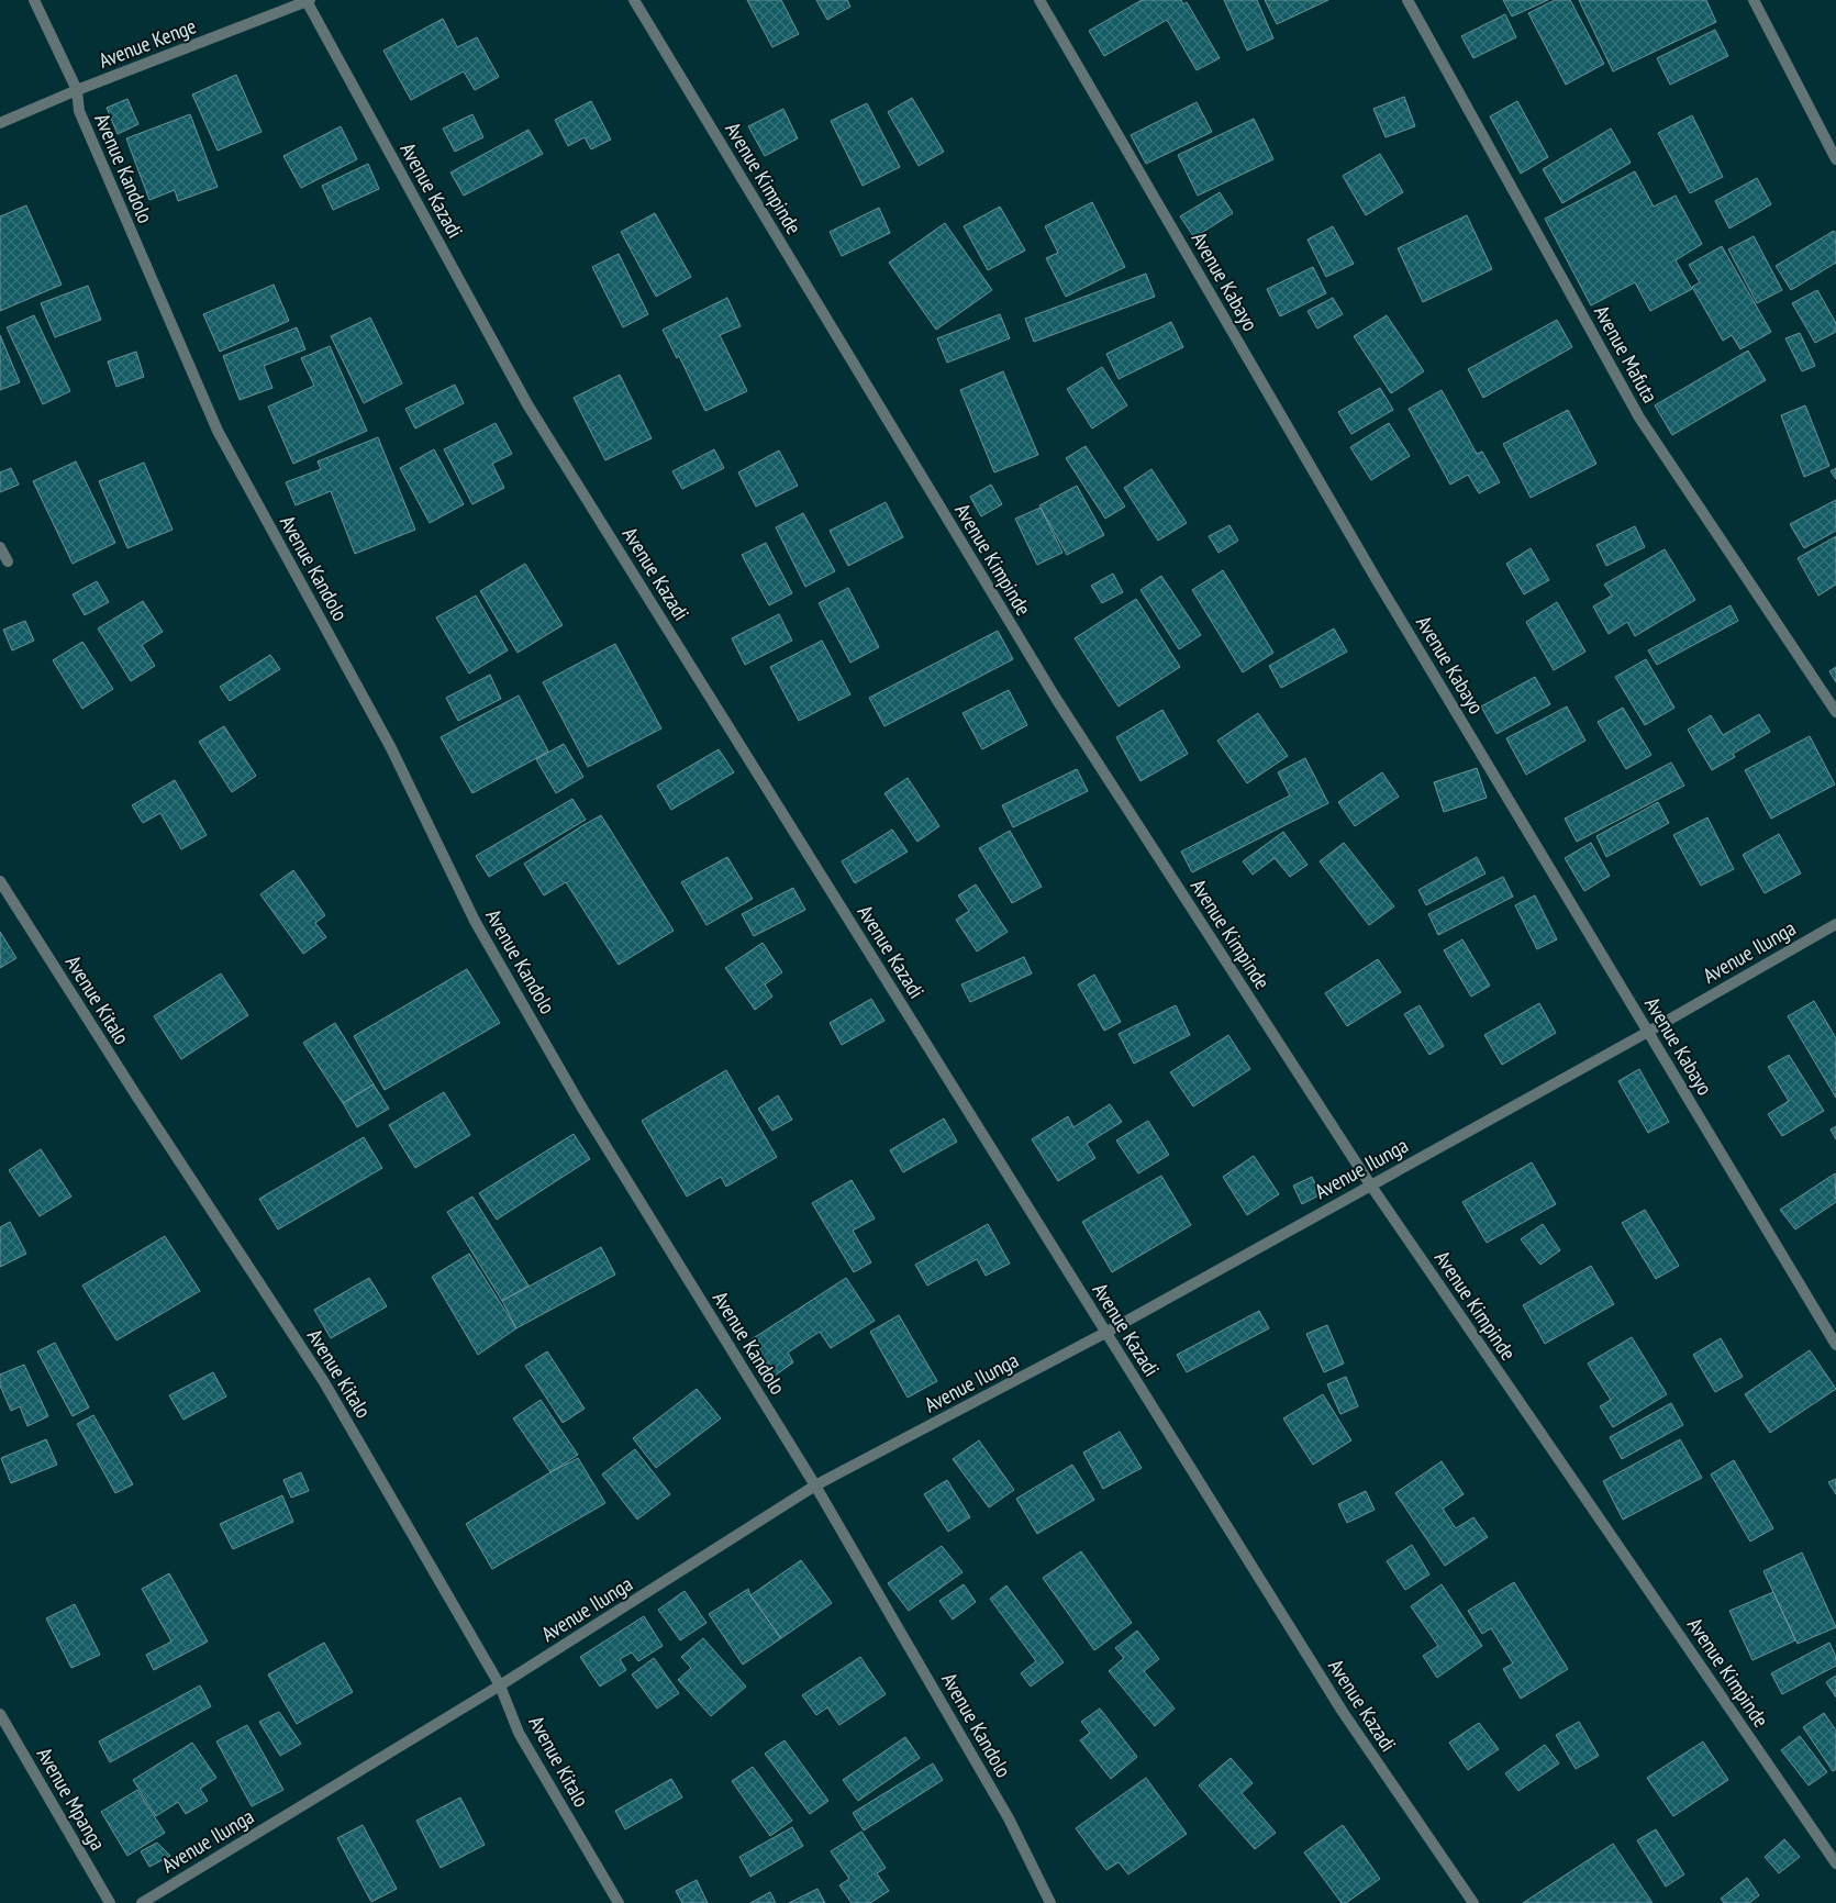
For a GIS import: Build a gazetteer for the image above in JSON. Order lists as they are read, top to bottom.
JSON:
{
  "streets": {
    "street": [
      "Avenue Kenge",
      "Avenue Kandolo",
      "Avenue Kimpinde",
      "Avenue Kazadi",
      "Avenue Kabayo",
      "Avenue Mafuta",
      "Avenue Ilunga",
      "Avenue Kitalo",
      "Avenue Mpanga"
    ]
  },
  "crossings": [
    ["Avenue Kenge", "Avenue Kandolo"],
    ["Avenue Kenge", "Avenue Kazadi"],
    ["Avenue Kandolo", "Avenue Ilunga"],
    ["Avenue Kimpinde", "Avenue Ilunga"],
    ["Avenue Kazadi", "Avenue Ilunga"],
    ["Avenue Kabayo", "Avenue Ilunga"],
    ["Avenue Ilunga", "Avenue Kitalo"]
  ]
}
